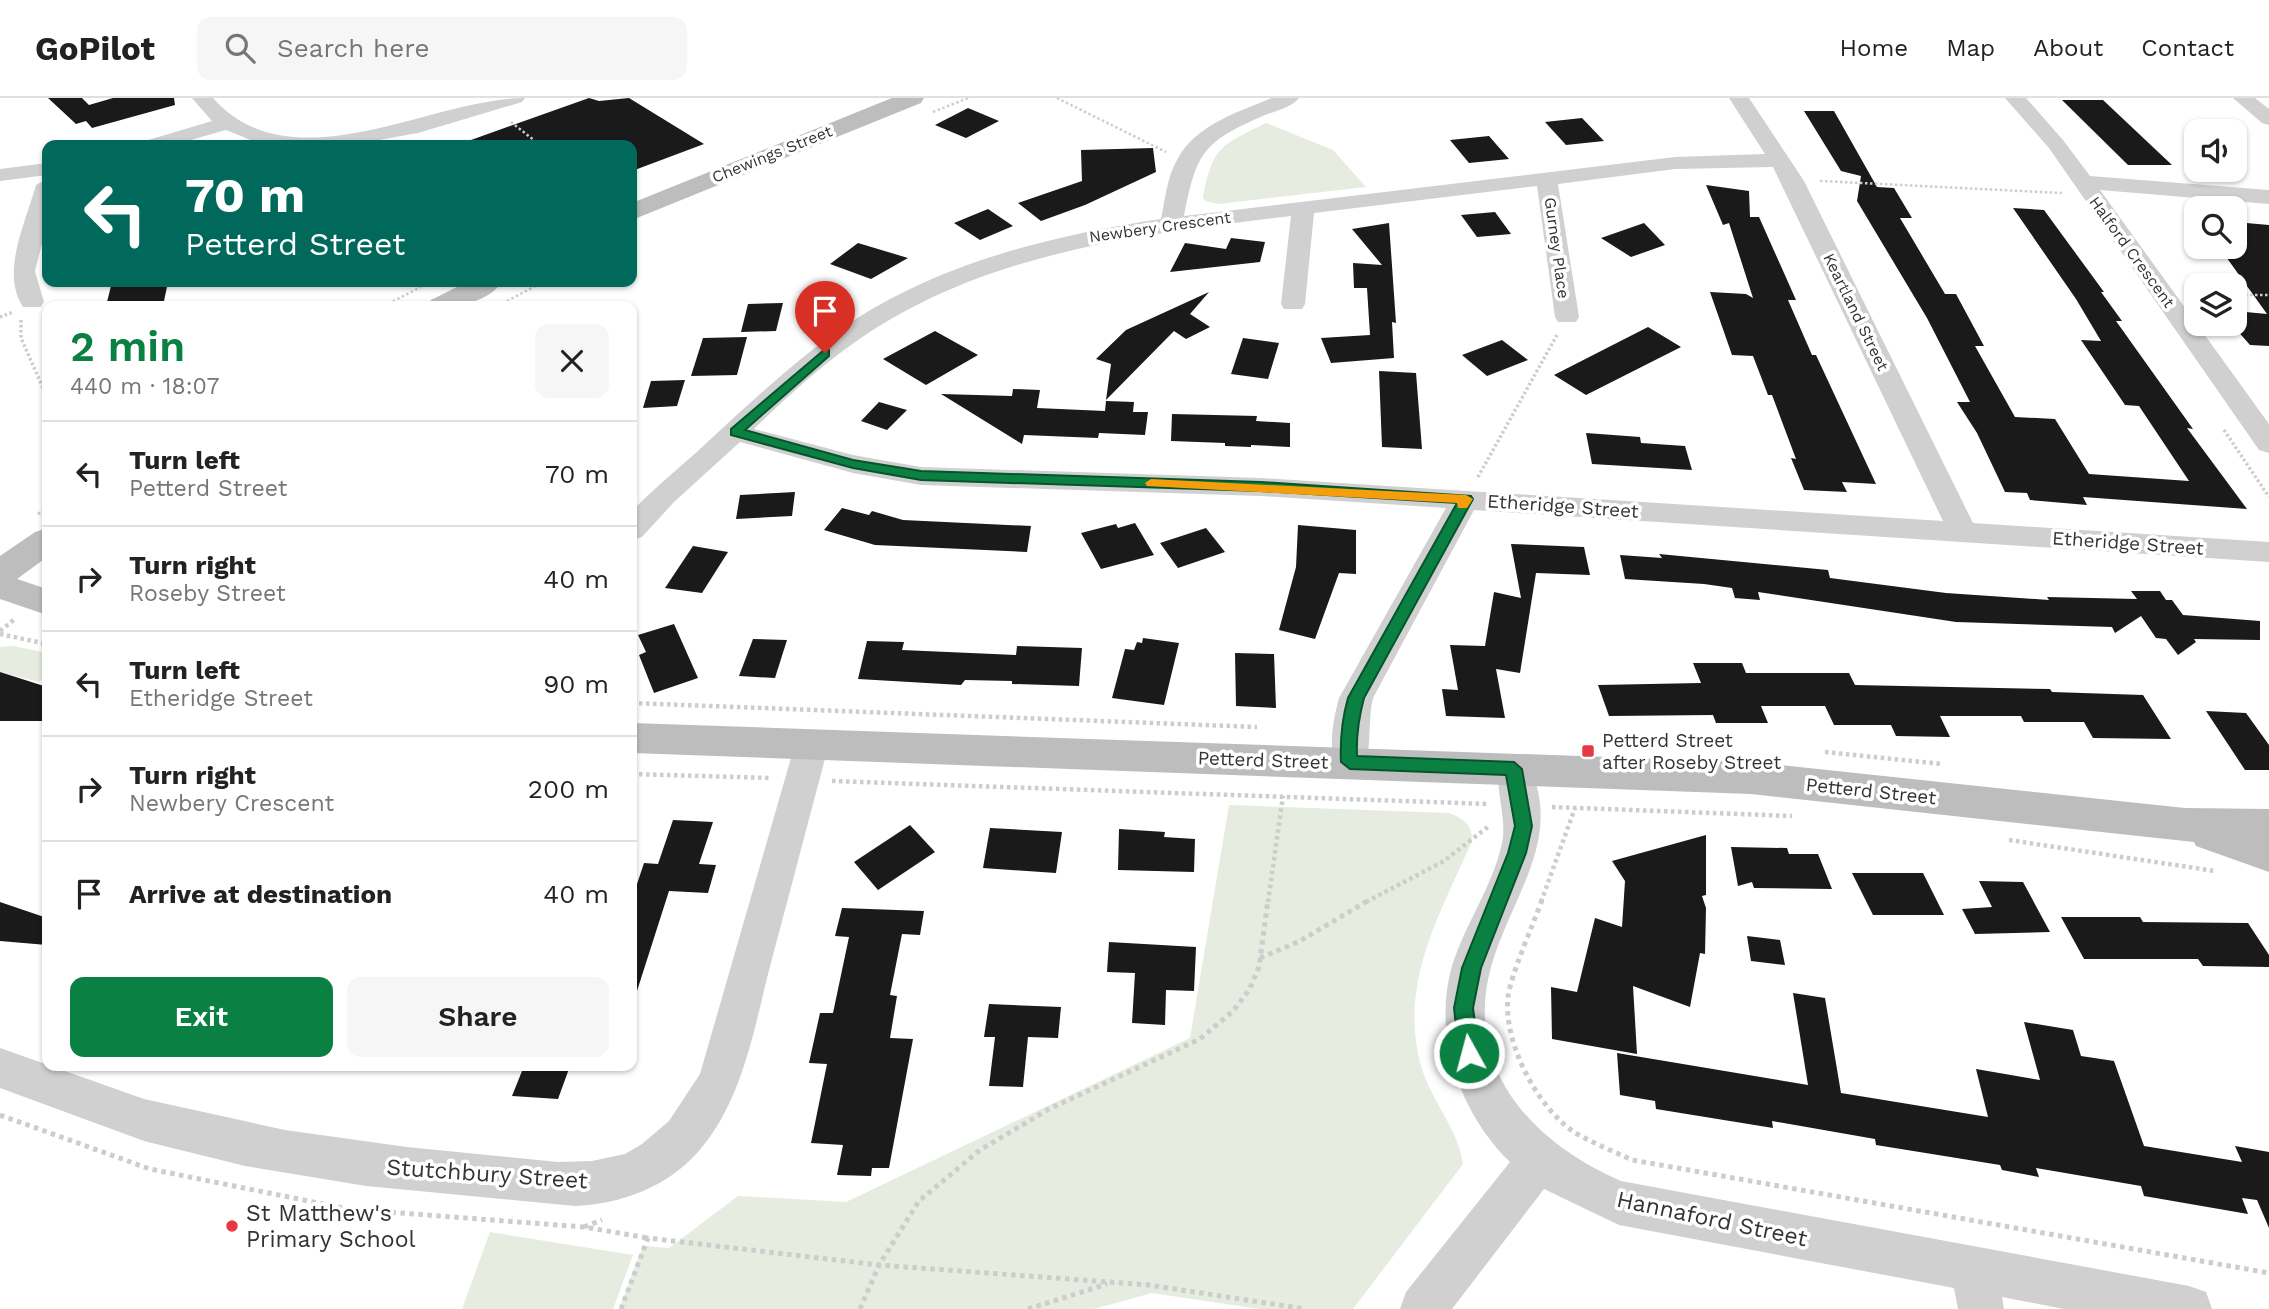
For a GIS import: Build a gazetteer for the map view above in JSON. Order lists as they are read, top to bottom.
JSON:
{
  "streets": {
    "street": [
      "Chewings Street",
      "Newbery Crescent",
      "Gurney Place",
      "Halford Crescent",
      "Keartland Street",
      "Etheridge Street",
      "Petterd Street",
      "Stutchbury Street",
      "Hannaford Street"
    ]
  },
  "crossings": [
    ["Newbery Crescent", "Gurney Place"],
    ["Newbery Crescent", "Keartland Street"],
    ["Newbery Crescent", "Etheridge Street"],
    ["Keartland Street", "Etheridge Street"],
    ["Petterd Street", "Stutchbury Street"],
    ["Petterd Street", "Hannaford Street"]
  ],
  "places": {
    "transit": ["Petterd Street after Roseby Street"],
    "other": ["St Matthew's Primary School"]
  },
  "page": {
    "header": "GoPilot",
    "search": "Search here",
    "nav": [
      "Home",
      "Map",
      "About",
      "Contact"
    ],
    "turn": ["70 m", "Petterd Street"],
    "heading": ["2 min", "440 m · 18:07"],
    "list": [
      {
        "name": "Turn left",
        "note": "Petterd Street",
        "value": "70 m"
      },
      {
        "name": "Turn right",
        "note": "Roseby Street",
        "value": "40 m"
      },
      {
        "name": "Turn left",
        "note": "Etheridge Street",
        "value": "90 m"
      },
      {
        "name": "Turn right",
        "note": "Newbery Crescent",
        "value": "200 m"
      },
      {
        "name": "Arrive at destination",
        "value": "40 m"
      }
    ],
    "buttons": ["Exit", "Share"]
  }
}
